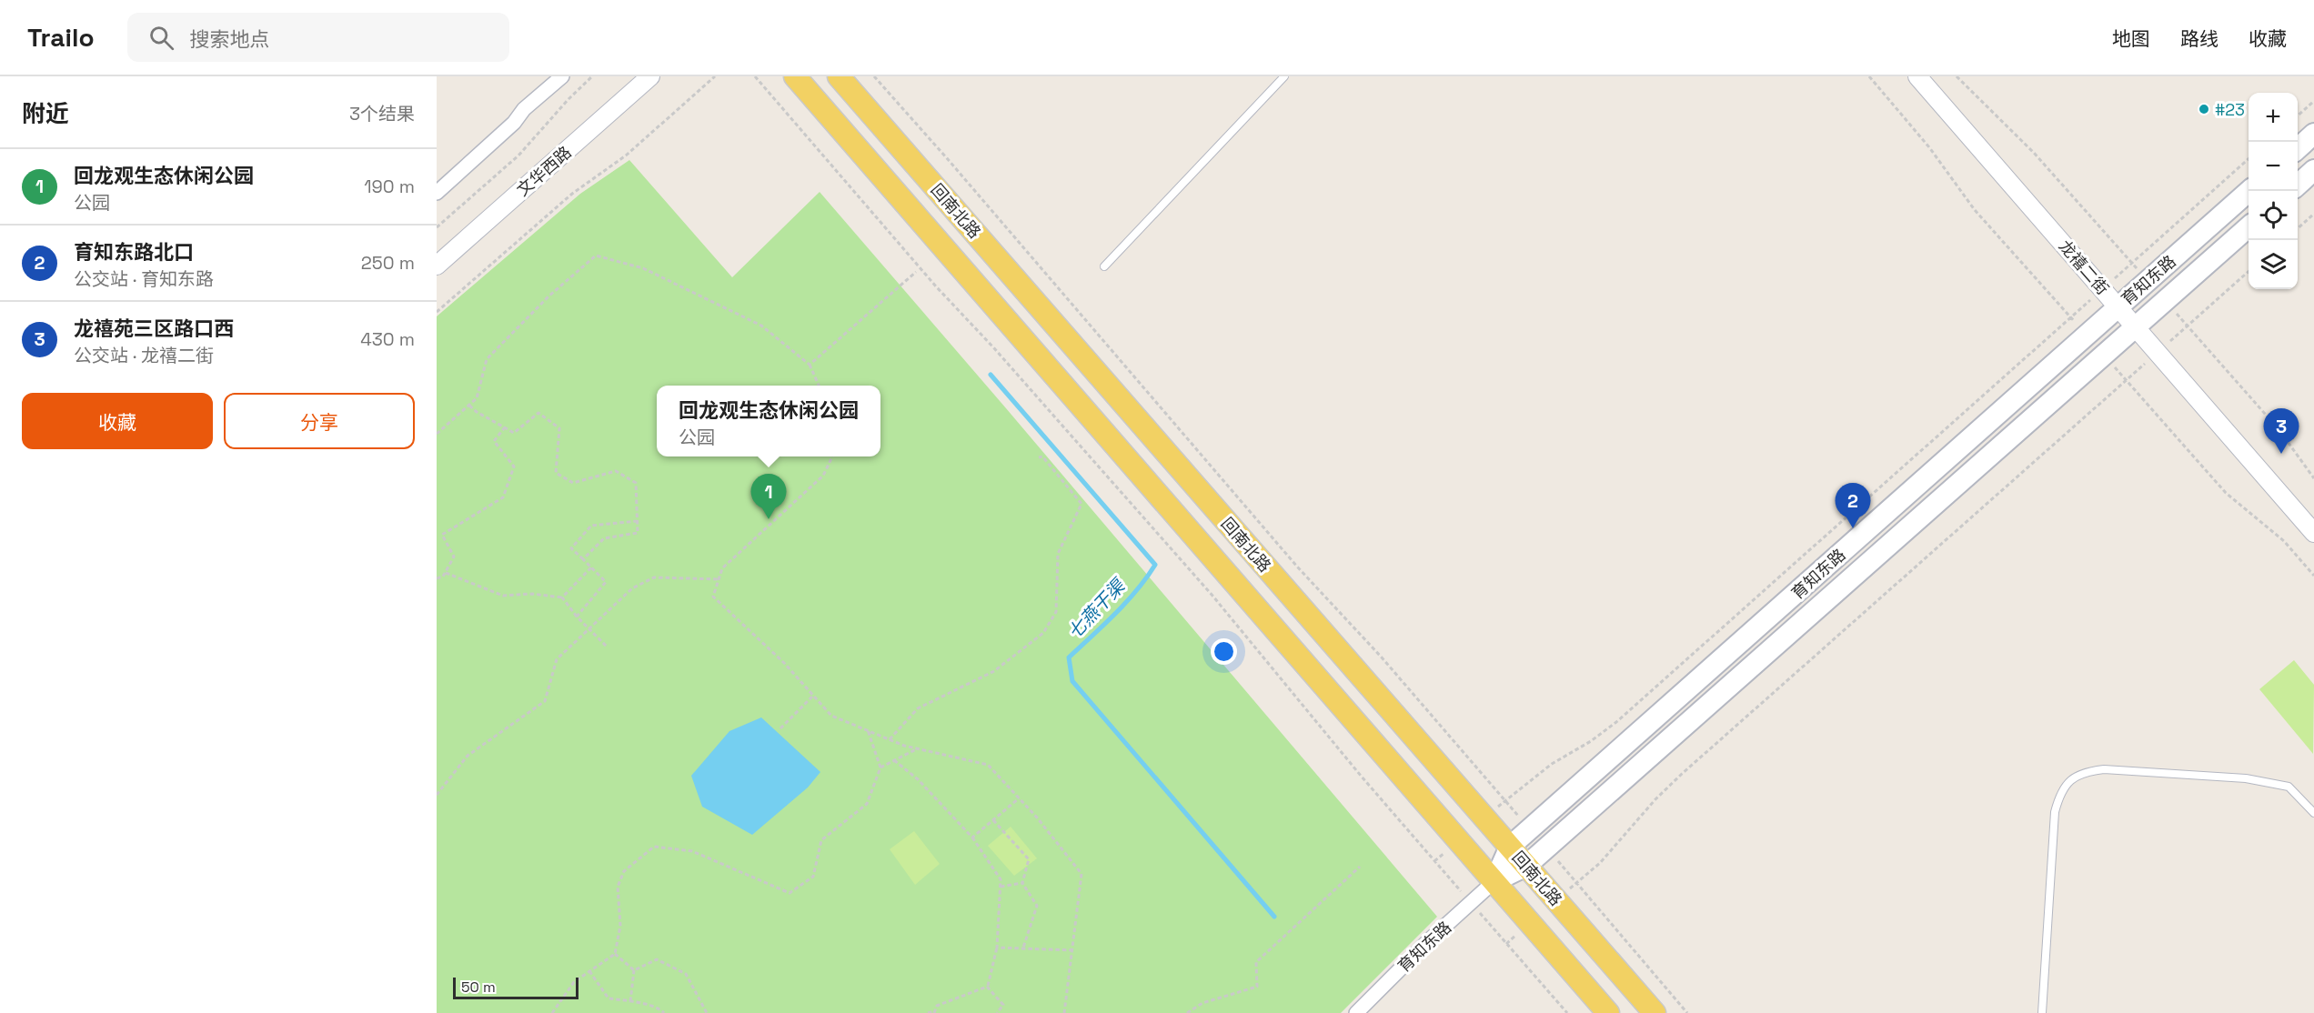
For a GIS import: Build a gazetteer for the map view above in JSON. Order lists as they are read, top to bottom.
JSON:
{
  "streets": {
    "main road": ["回南北路", "育知东路"],
    "street": ["文华西路", "龙禧二街"]
  },
  "crossings": [
    ["回南北路", "育知东路"],
    ["龙禧二街", "育知东路"]
  ],
  "water": ["七燕干渠"],
  "places": ["#23"],
  "scale_bar": "50 m",
  "page": {
    "header": "Trailo",
    "search": "搜索地点",
    "nav": ["地图", "路线", "收藏"],
    "heading": ["附近", "3个结果"],
    "map_buttons": ["+", "−"],
    "list": [
      {
        "mark": "1",
        "name": "回龙观生态休闲公园",
        "note": "公园",
        "value": "190 m"
      },
      {
        "mark": "2",
        "name": "育知东路北口",
        "note": "公交站 · 育知东路",
        "value": "250 m"
      },
      {
        "mark": "3",
        "name": "龙禧苑三区路口西",
        "note": "公交站 · 龙禧二街",
        "value": "430 m"
      }
    ],
    "buttons": ["收藏", "分享"],
    "popup": ["回龙观生态休闲公园", "公园"],
    "pins": ["3", "1", "2"],
    "scale": "50 m"
  }
}
